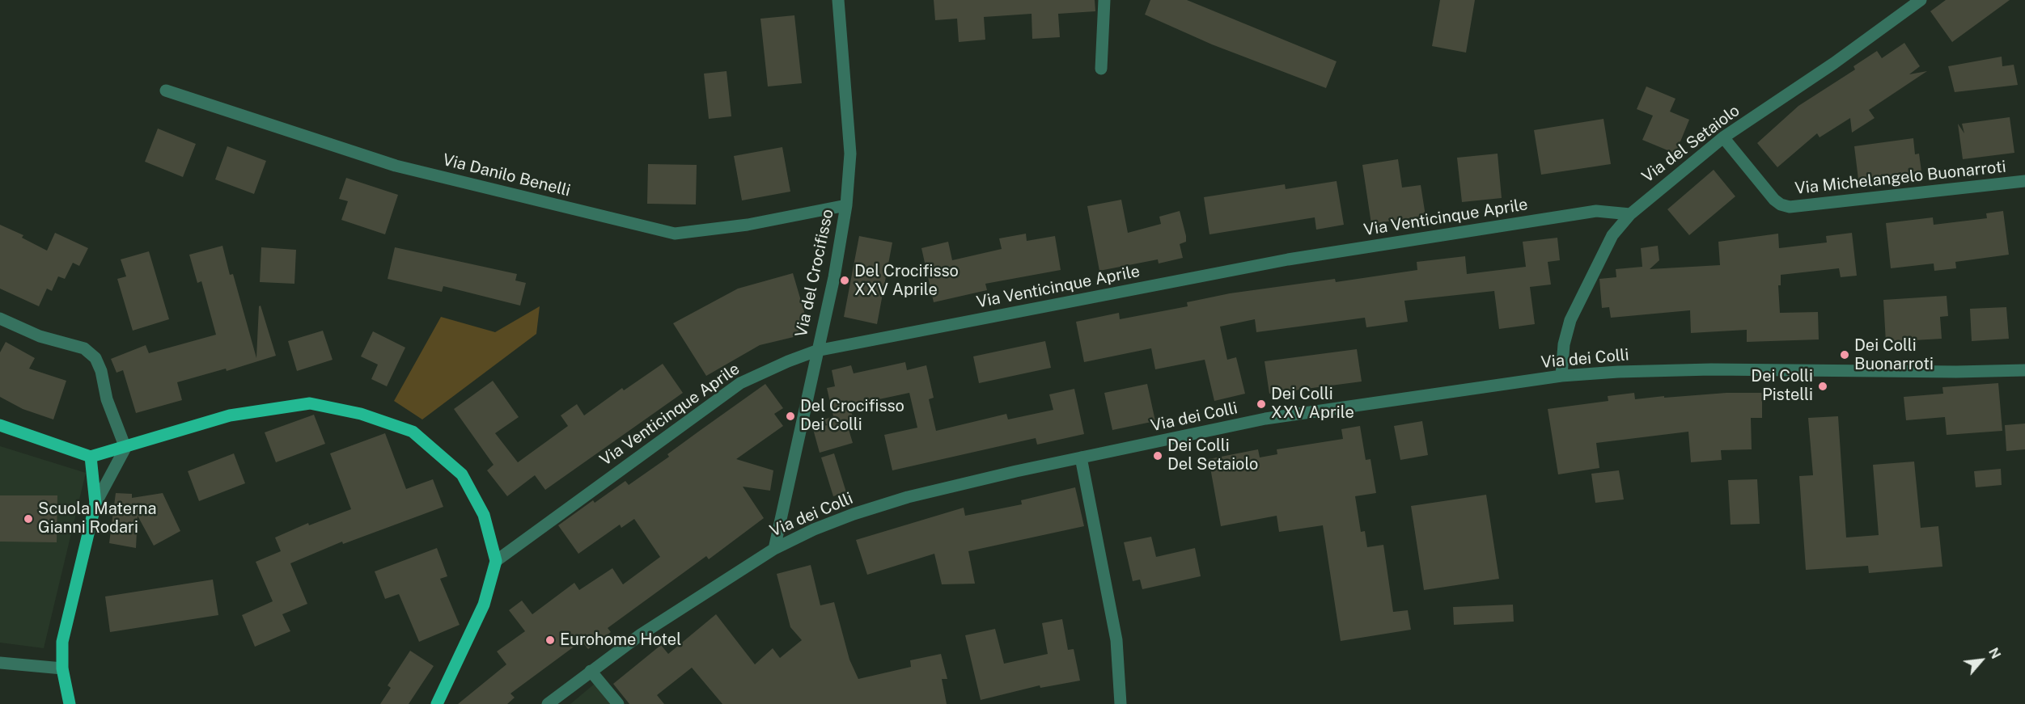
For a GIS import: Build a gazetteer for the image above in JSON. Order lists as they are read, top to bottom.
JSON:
{
  "streets": {
    "street": [
      "Via del Setaiolo",
      "Via Danilo Benelli",
      "Via Michelangelo Buonarroti",
      "Via Venticinque Aprile",
      "Via del Crocifisso",
      "Via dei Colli"
    ]
  },
  "crossings": [
    ["Via del Setaiolo", "Via Michelangelo Buonarroti"],
    ["Via del Setaiolo", "Via Venticinque Aprile"],
    ["Via del Setaiolo", "Via dei Colli"],
    ["Via Danilo Benelli", "Via del Crocifisso"],
    ["Via Venticinque Aprile", "Via del Crocifisso"],
    ["Via del Crocifisso", "Via dei Colli"]
  ],
  "places": [
    "Del Crocifisso XXV Aprile",
    "Dei Colli Buonarroti",
    "Dei Colli Pistelli",
    "Dei Colli XXV Aprile",
    "Del Crocifisso Dei Colli",
    "Dei Colli Del Setaiolo",
    "Scuola Materna Gianni Rodari",
    "Eurohome Hotel"
  ],
  "north": "top right"
}
